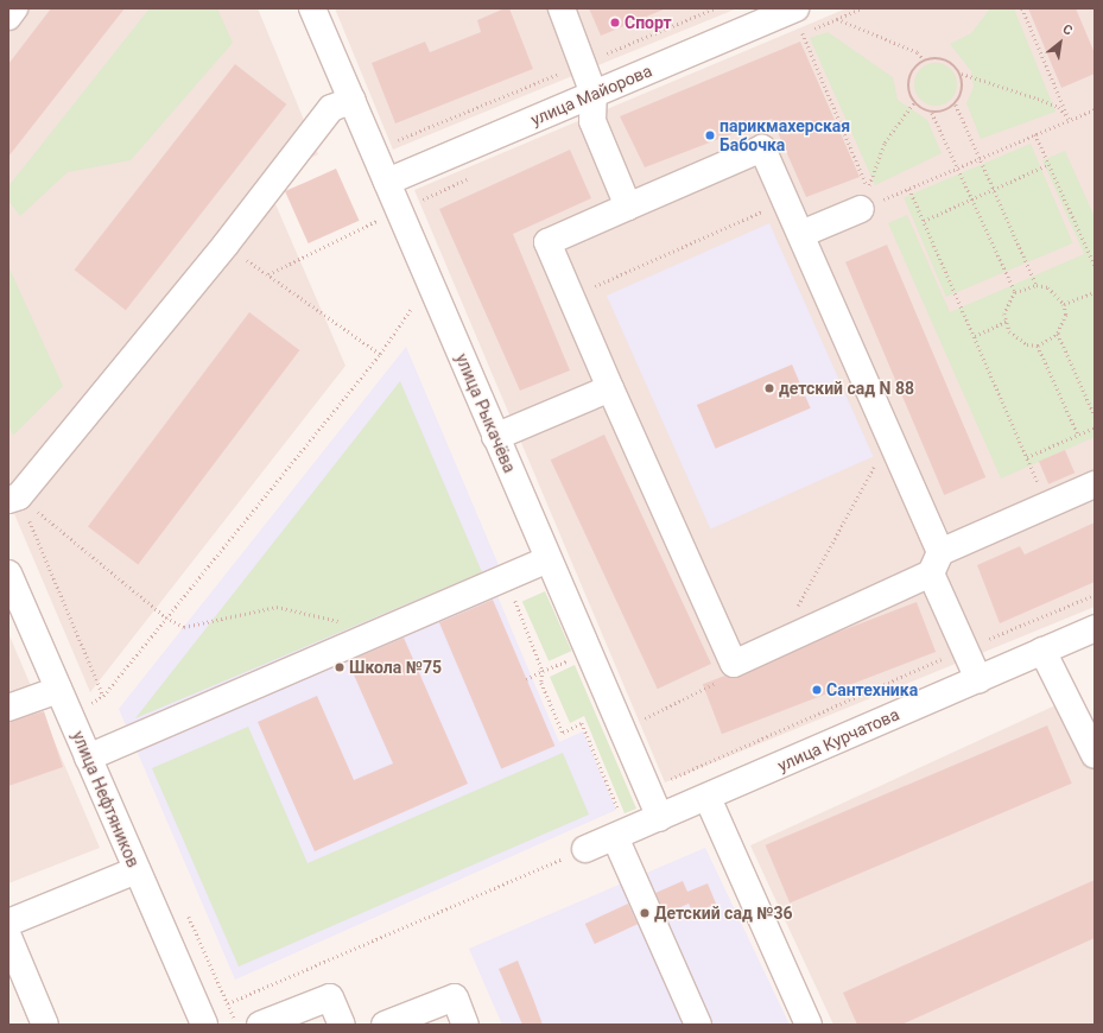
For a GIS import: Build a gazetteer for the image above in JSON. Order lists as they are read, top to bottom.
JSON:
{
  "streets": {
    "street": [
      "улица Майорова",
      "улица Рыкачёва",
      "улица Курчатова",
      "улица Нефтяников"
    ]
  },
  "crossings": [
    ["улица Майорова", "улица Рыкачёва"],
    ["улица Рыкачёва", "улица Курчатова"]
  ],
  "places": [
    "Спорт",
    "парикмахерская Бабочка",
    "детский сад N 88",
    "Школа №75",
    "Сантехника",
    "Детский сад №36"
  ],
  "north": "top right"
}
